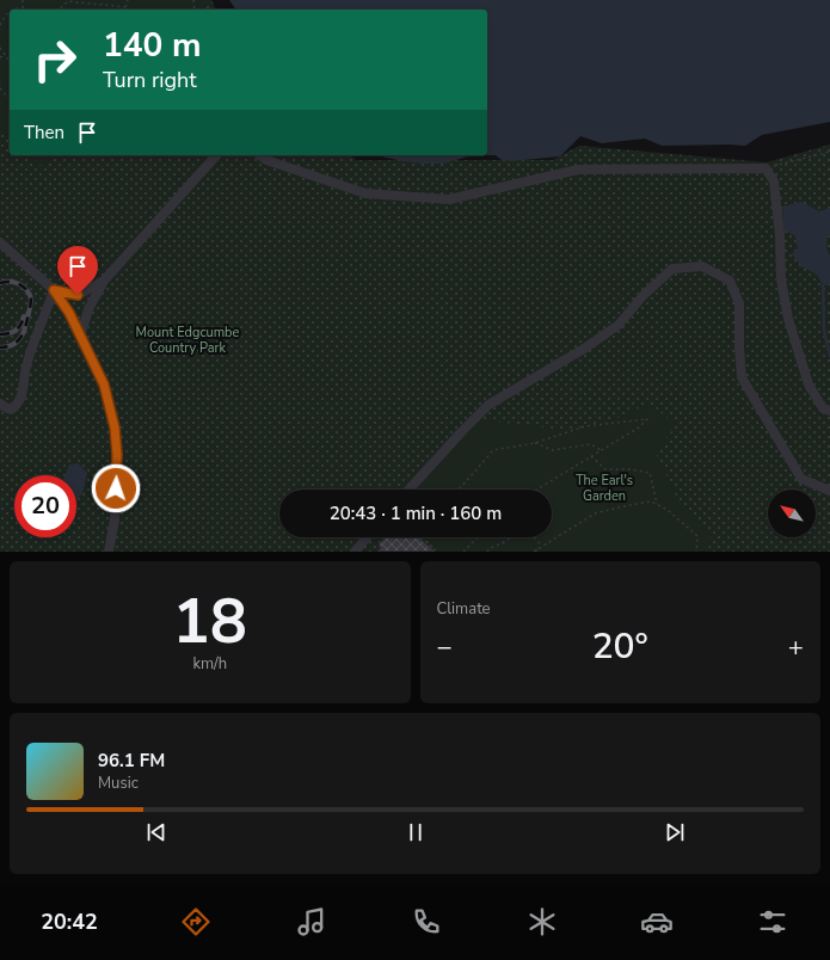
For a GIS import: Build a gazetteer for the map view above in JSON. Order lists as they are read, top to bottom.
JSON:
{
  "parks": ["Mount Edgcumbe Country Park", "The Earl's Garden"],
  "north": "top left",
  "page": {
    "turn": ["140 m", "Turn right"],
    "then": "Then",
    "limit": "20",
    "trip": "20:43 · 1 min · 160 m",
    "tile": [
      ["18", "km/h"],
      "Climate"
    ],
    "heat": ["−", "20°", "+"],
    "song": ["96.1 FM", "Music"],
    "tabs": "20:42"
  }
}
